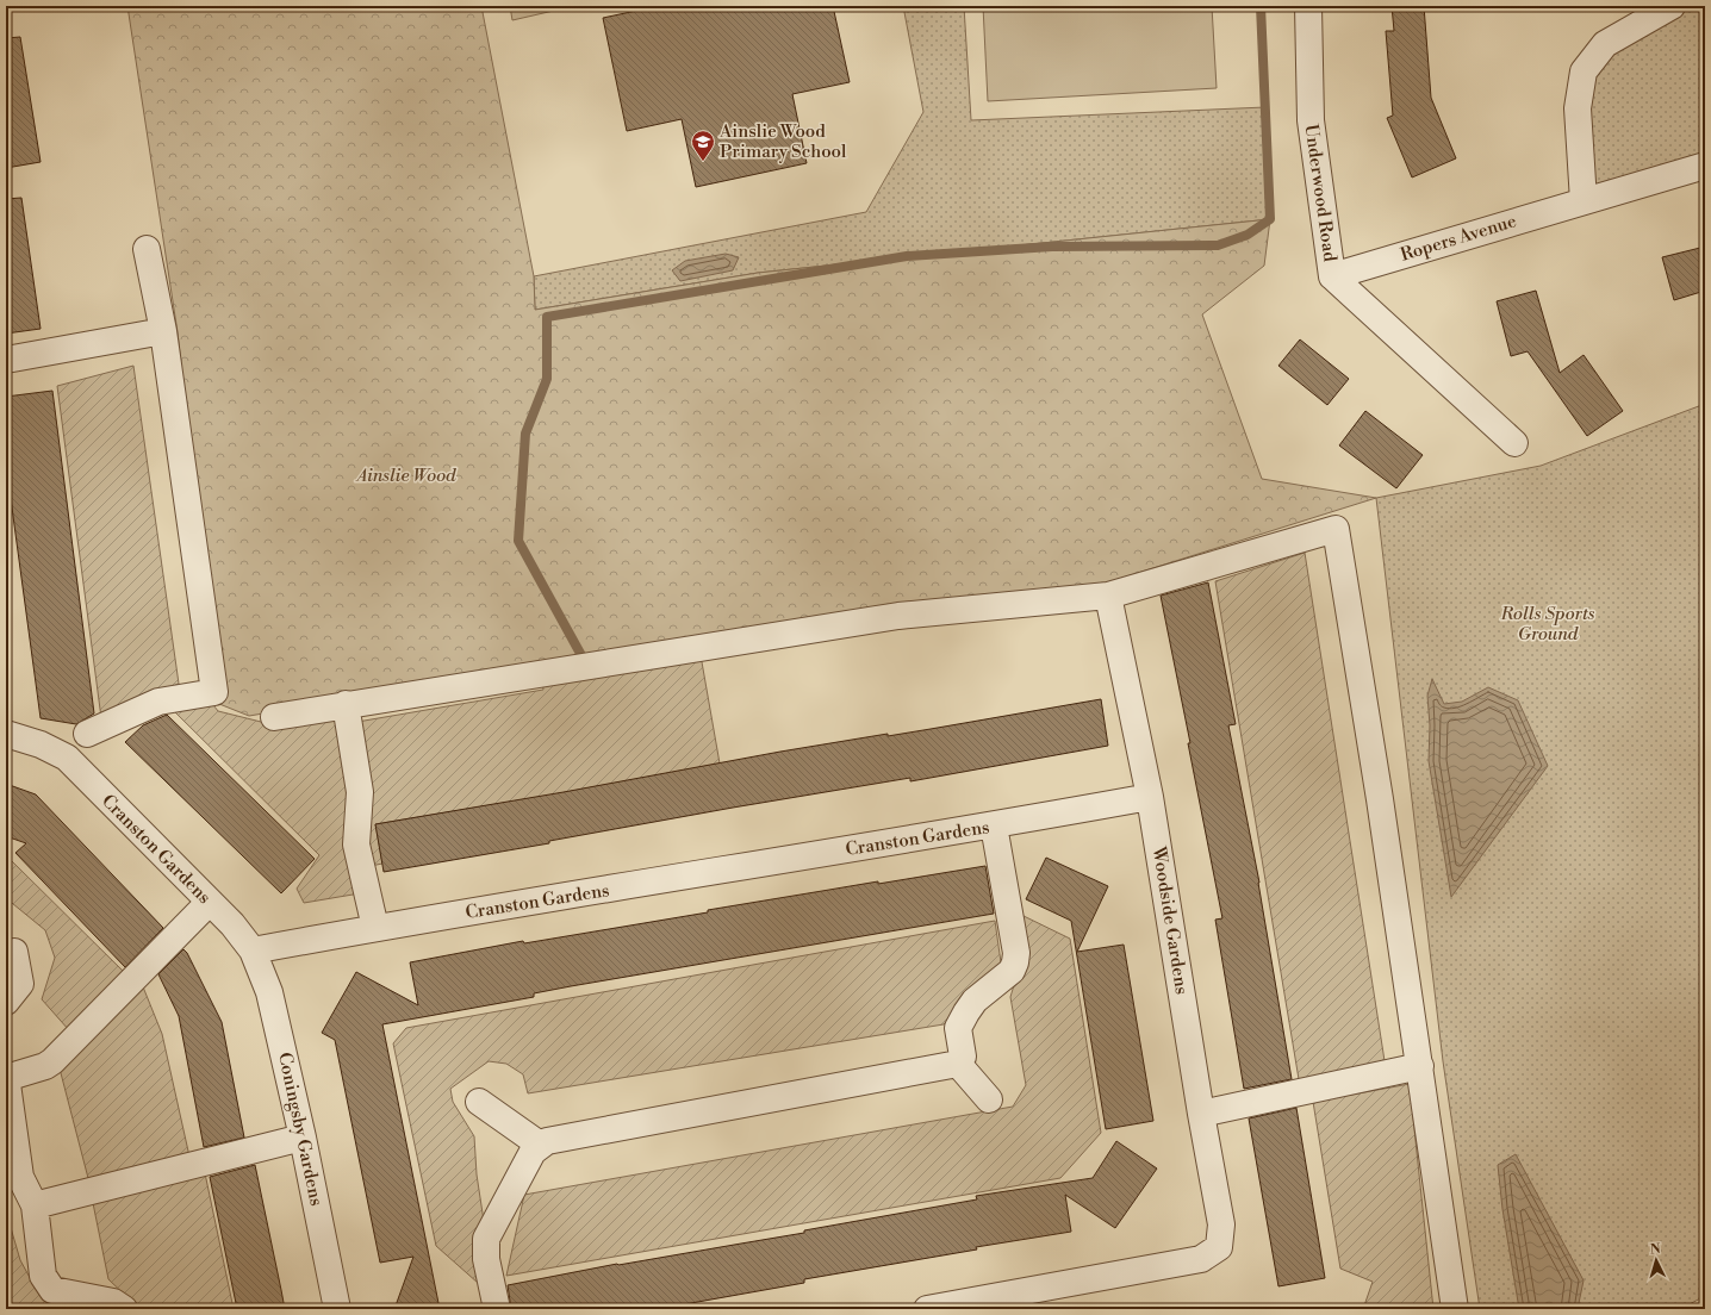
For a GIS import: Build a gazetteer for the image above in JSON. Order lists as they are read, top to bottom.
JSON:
{
  "streets": {
    "street": [
      "Underwood Road",
      "Ropers Avenue",
      "Cranston Gardens",
      "Woodside Gardens",
      "Coningsby Gardens"
    ]
  },
  "crossings": [
    ["Underwood Road", "Ropers Avenue"],
    ["Cranston Gardens", "Woodside Gardens"],
    ["Cranston Gardens", "Coningsby Gardens"]
  ],
  "parks": ["Ainslie Wood", "Rolls Sports Ground"],
  "places": {
    "school or university": ["Ainslie Wood Primary School"]
  },
  "north": "top"
}
